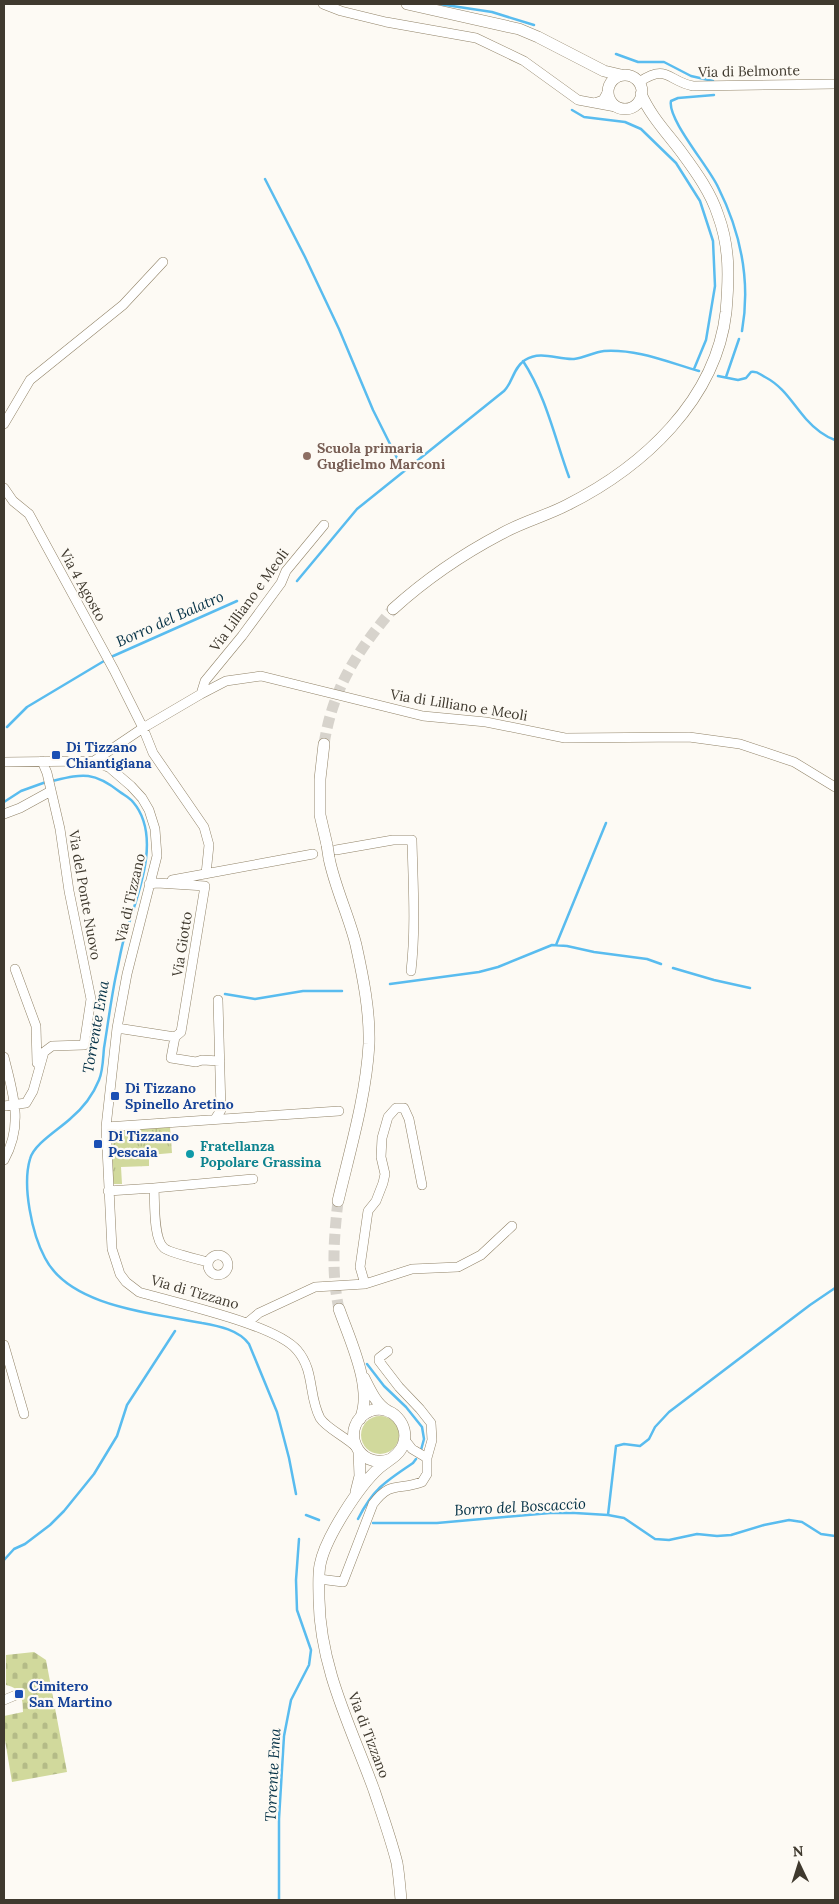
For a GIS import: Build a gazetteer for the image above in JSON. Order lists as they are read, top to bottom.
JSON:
{
  "streets": {
    "main road": ["Via di Tizzano"],
    "street": [
      "Via di Belmonte",
      "Via 4 Agosto",
      "Via Lilliano e Meoli",
      "Via di Lilliano e Meoli",
      "Via del Ponte Nuovo",
      "Via Giotto"
    ]
  },
  "crossings": [
    ["Via 4 Agosto", "Via di Lilliano e Meoli"],
    ["Via Lilliano e Meoli", "Via di Lilliano e Meoli"],
    ["Via di Lilliano e Meoli", "Via di Tizzano"],
    ["Via del Ponte Nuovo", "Via di Tizzano"],
    ["Via di Tizzano", "Via Giotto"]
  ],
  "water": ["Borro del Balatro", "Torrente Ema", "Borro del Boscaccio"],
  "places": {
    "other": ["Scuola primaria Guglielmo Marconi", "Fratellanza Popolare Grassina"],
    "transit": [
      "Di Tizzano Chiantigiana",
      "Di Tizzano Spinello Aretino",
      "Di Tizzano Pescaia",
      "Cimitero San Martino"
    ]
  },
  "north": "top"
}
